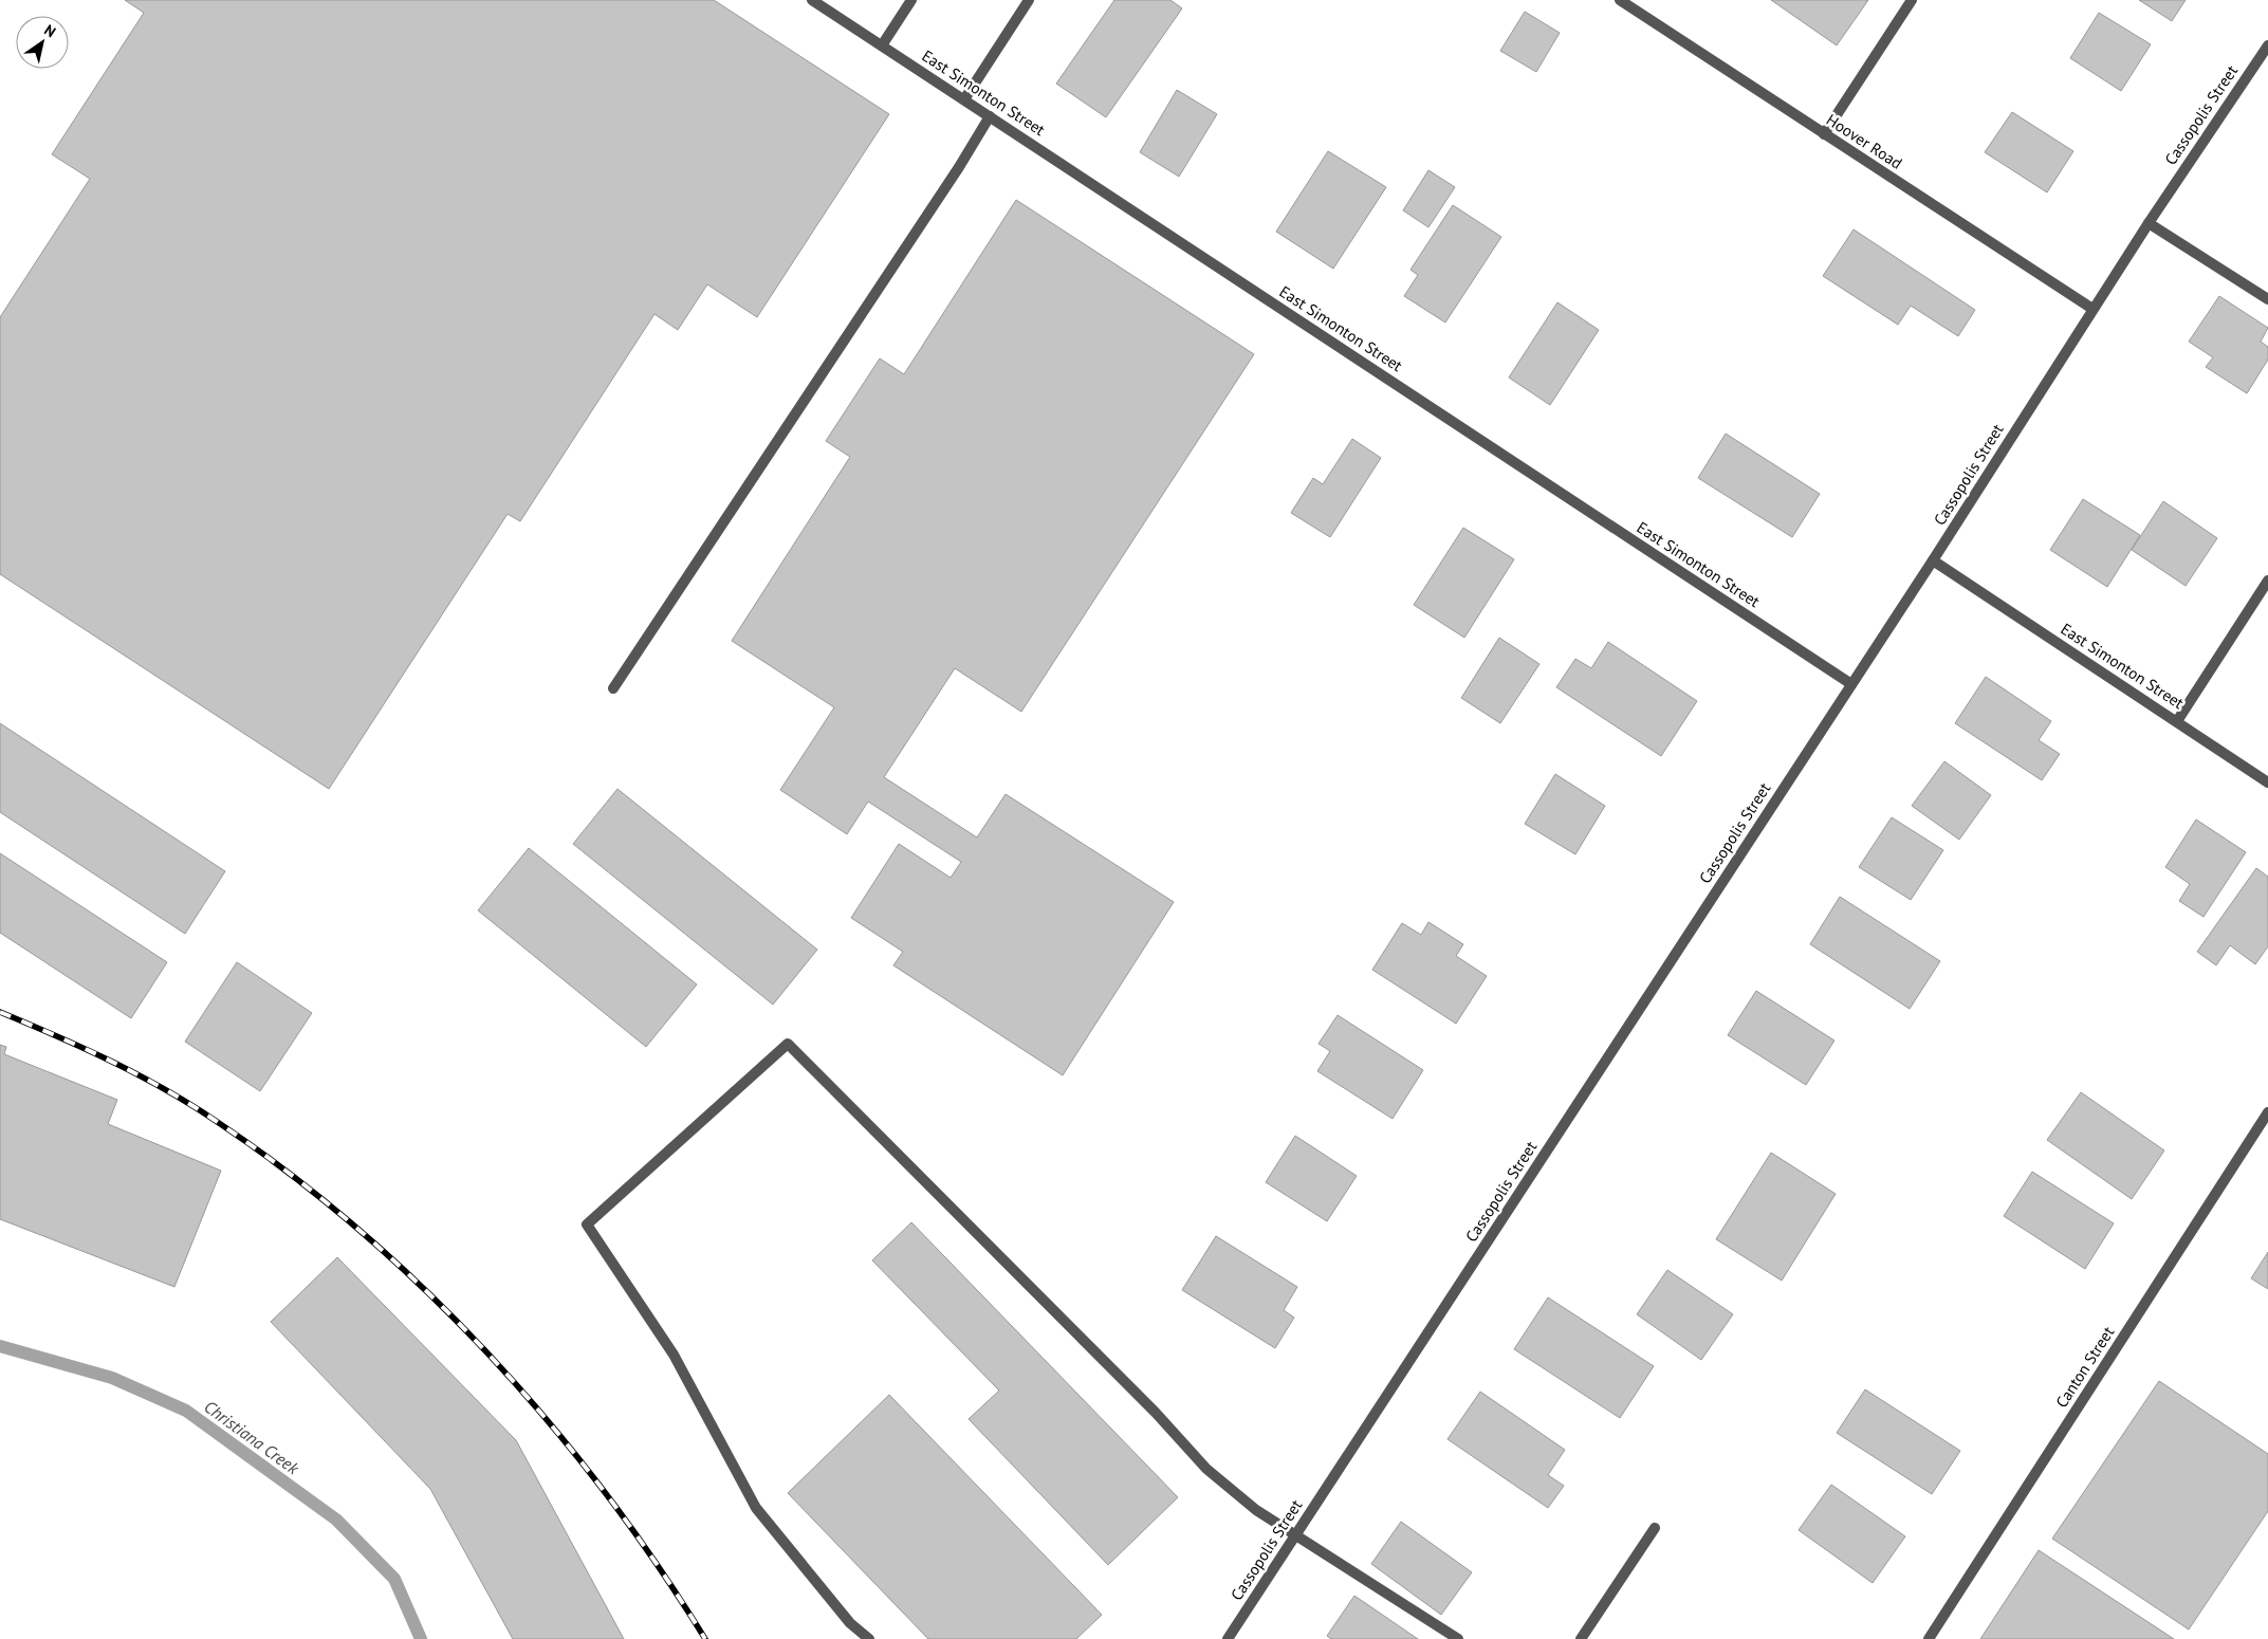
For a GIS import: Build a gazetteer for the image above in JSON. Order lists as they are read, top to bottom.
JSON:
{
  "streets": {
    "street": [
      "East Simonton Street",
      "Cassopolis Street",
      "Hoover Road",
      "Canton Street"
    ]
  },
  "crossings": [
    ["East Simonton Street", "Cassopolis Street"],
    ["Cassopolis Street", "Hoover Road"]
  ],
  "water": ["Christiana Creek"],
  "north": "top right"
}
